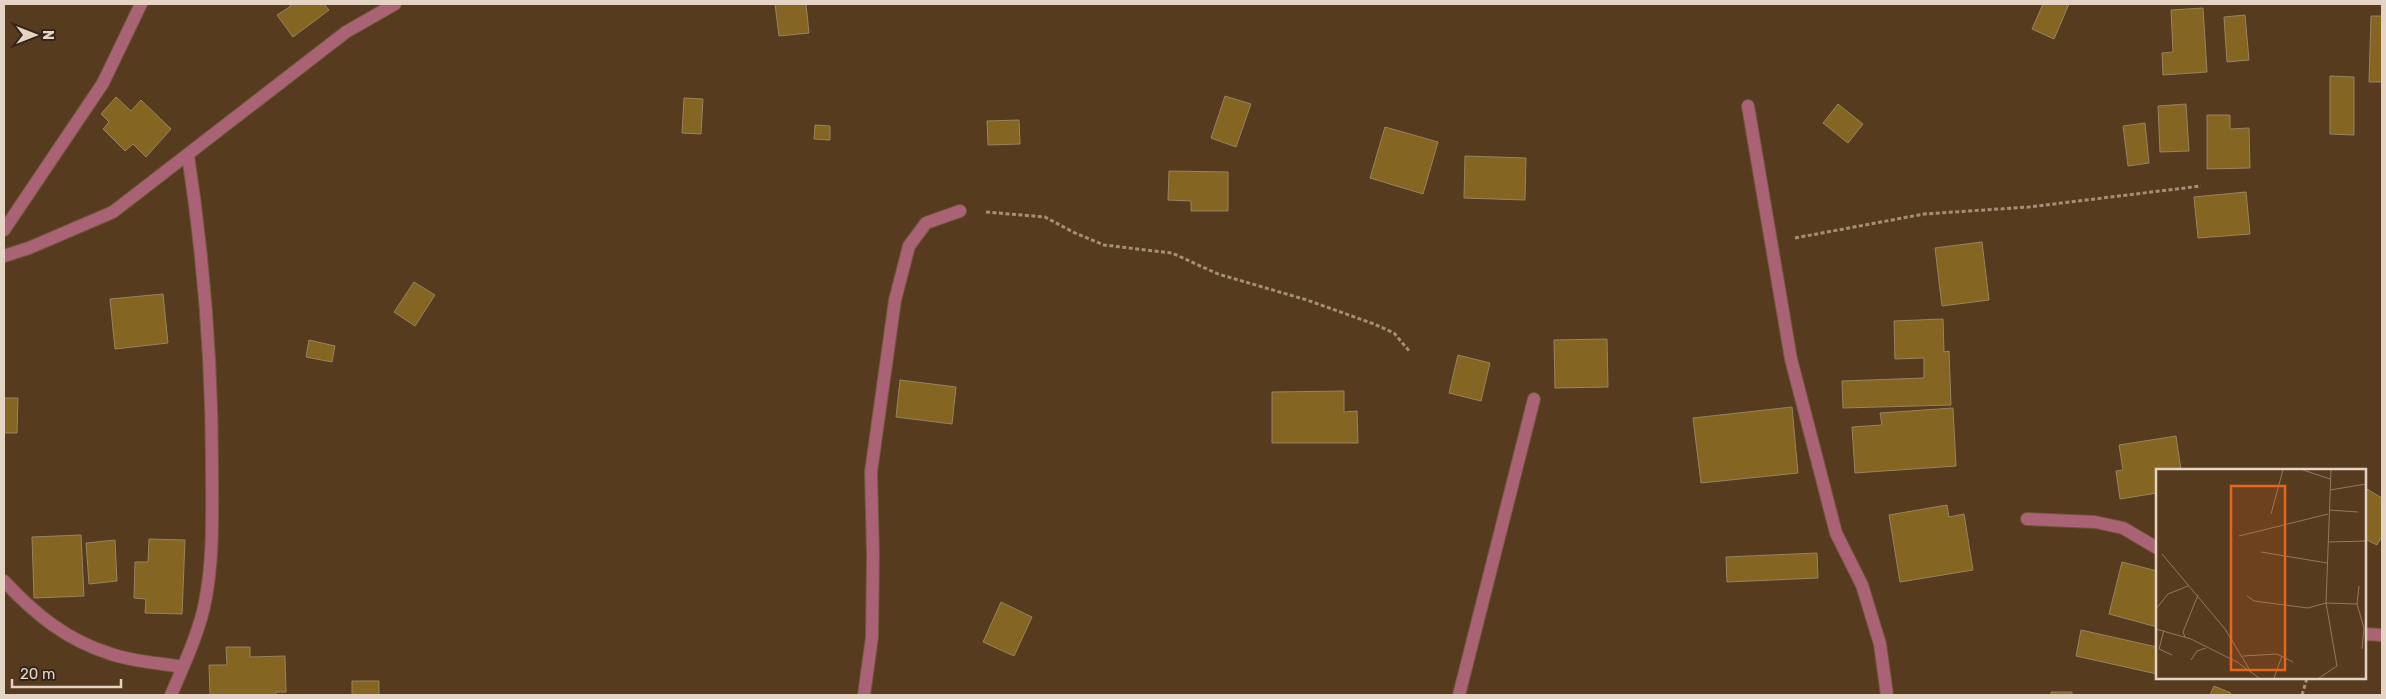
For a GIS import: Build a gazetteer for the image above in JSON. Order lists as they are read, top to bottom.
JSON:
{
  "scale_bar": "20 m",
  "north": "right"
}
